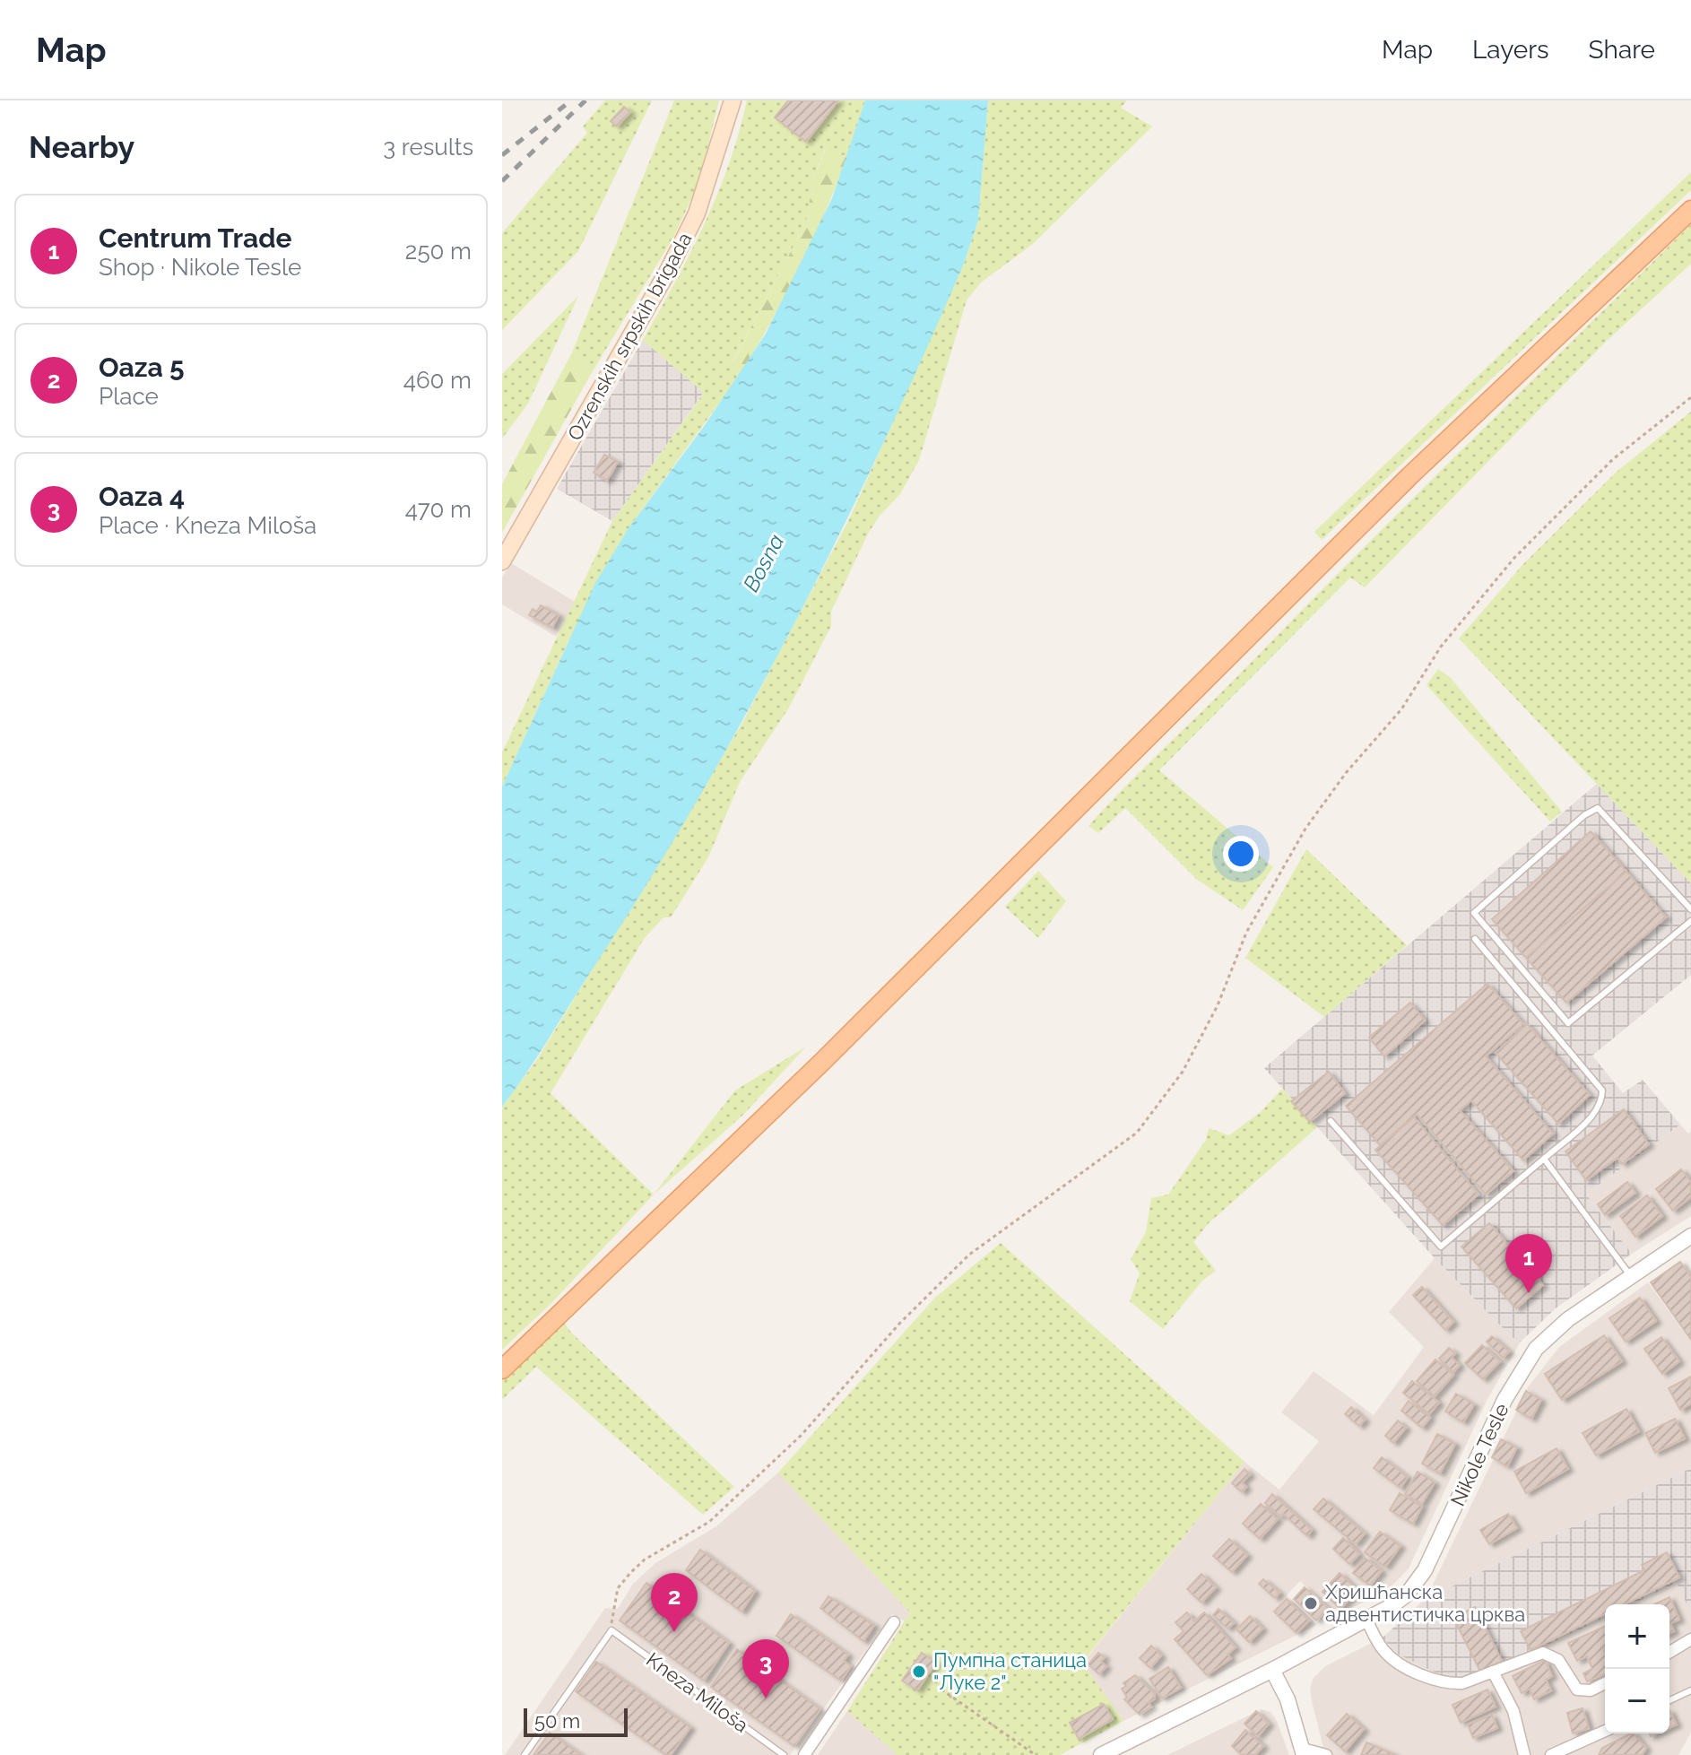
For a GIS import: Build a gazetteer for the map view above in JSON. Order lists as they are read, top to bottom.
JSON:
{
  "streets": {
    "main road": ["Ozrenskih srpskih brigada"],
    "street": ["Nikole Tesle"],
    "lane": ["Kneza Miloša"]
  },
  "water": ["Bosna"],
  "places": ["Хришћанска адвентистичка црква", "Пумпна станица \"Луке 2\""],
  "scale_bar": "50 m",
  "page": {
    "header": "Map",
    "nav": ["Map", "Layers", "Share"],
    "heading": ["Nearby", "3 results"],
    "list": [
      {
        "mark": "1",
        "name": "Centrum Trade",
        "note": "Shop · Nikole Tesle",
        "value": "250 m"
      },
      {
        "mark": "2",
        "name": "Oaza 5",
        "note": "Place",
        "value": "460 m"
      },
      {
        "mark": "3",
        "name": "Oaza 4",
        "note": "Place · Kneza Miloša",
        "value": "470 m"
      }
    ],
    "pins": ["1", "2", "3"],
    "map_buttons": ["+", "−"],
    "scale": "50 m"
  }
}
